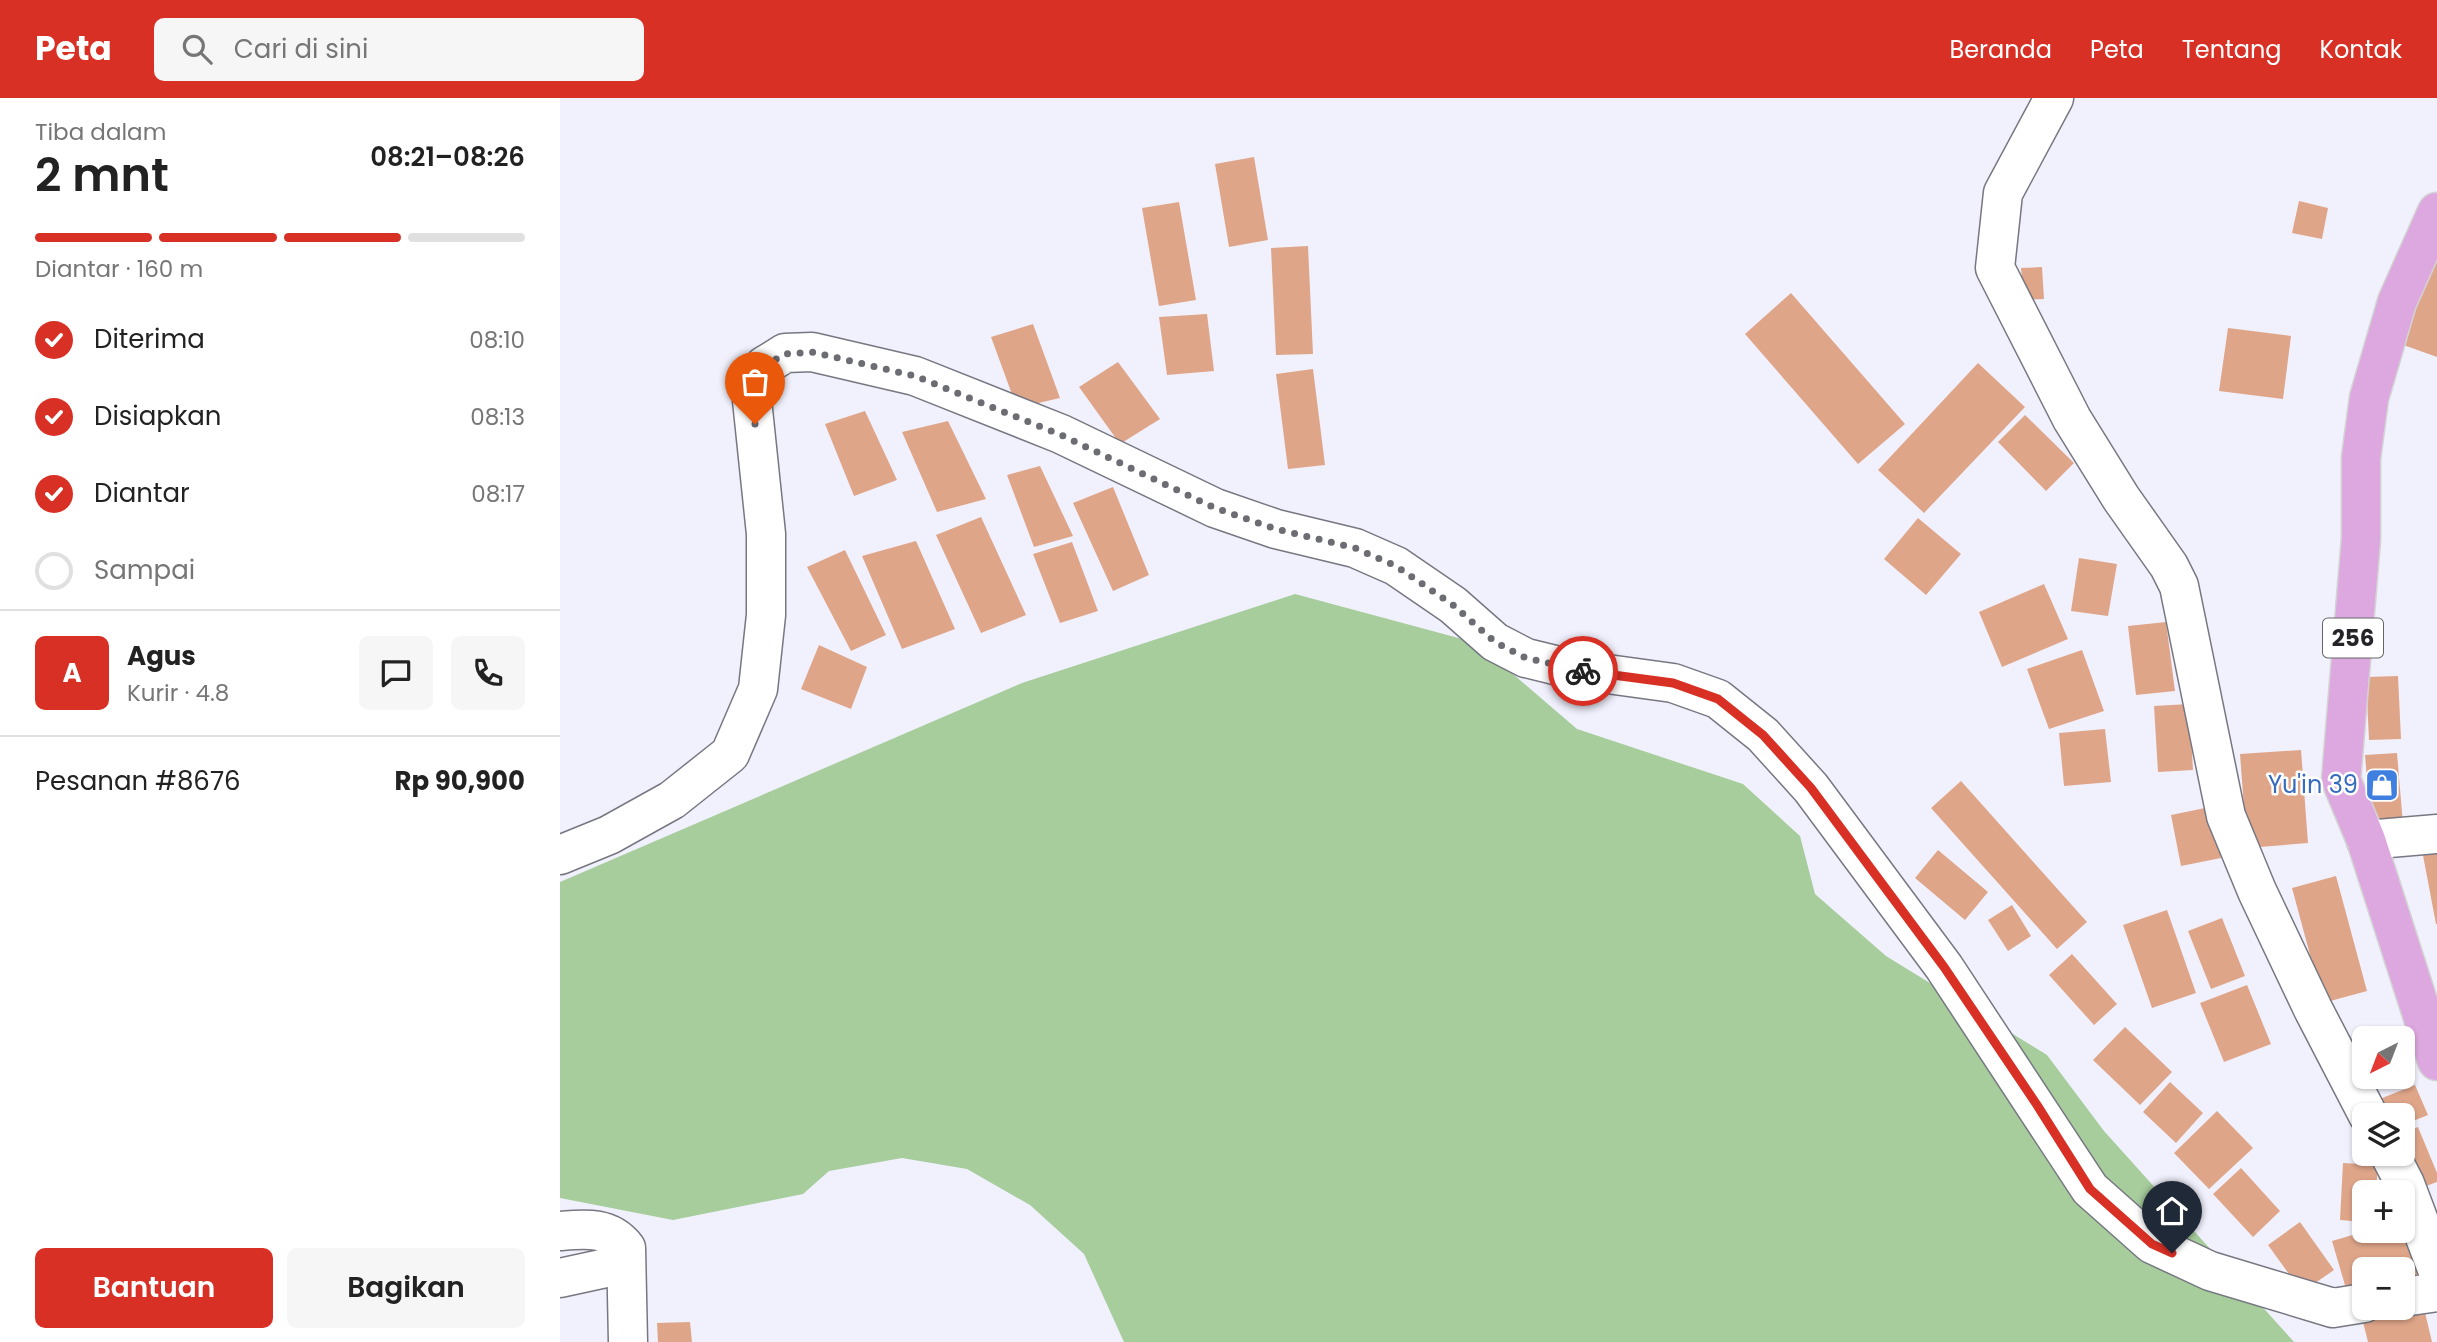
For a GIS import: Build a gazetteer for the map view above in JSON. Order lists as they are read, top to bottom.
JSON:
{
  "streets": {
    "main road": ["256"]
  },
  "places": {
    "shop": ["Yu'in 39"]
  },
  "north": "bottom left",
  "page": {
    "header": "Peta",
    "search": "Cari di sini",
    "nav": [
      "Beranda",
      "Peta",
      "Tentang",
      "Kontak"
    ],
    "heading": ["2 mnt", "Tiba dalam", "08:21–08:26"],
    "panel": [
      "Agus",
      "Kurir · 4.8",
      "Pesanan #8676",
      "Rp 90,900"
    ],
    "bar": "Diantar · 160 m",
    "list": [
      ["Diterima", "08:10"],
      ["Disiapkan", "08:13"],
      ["Diantar", "08:17"],
      "Sampai"
    ],
    "round": "A",
    "map_buttons": ["+", "−"],
    "buttons": ["Bantuan", "Bagikan"]
  }
}
